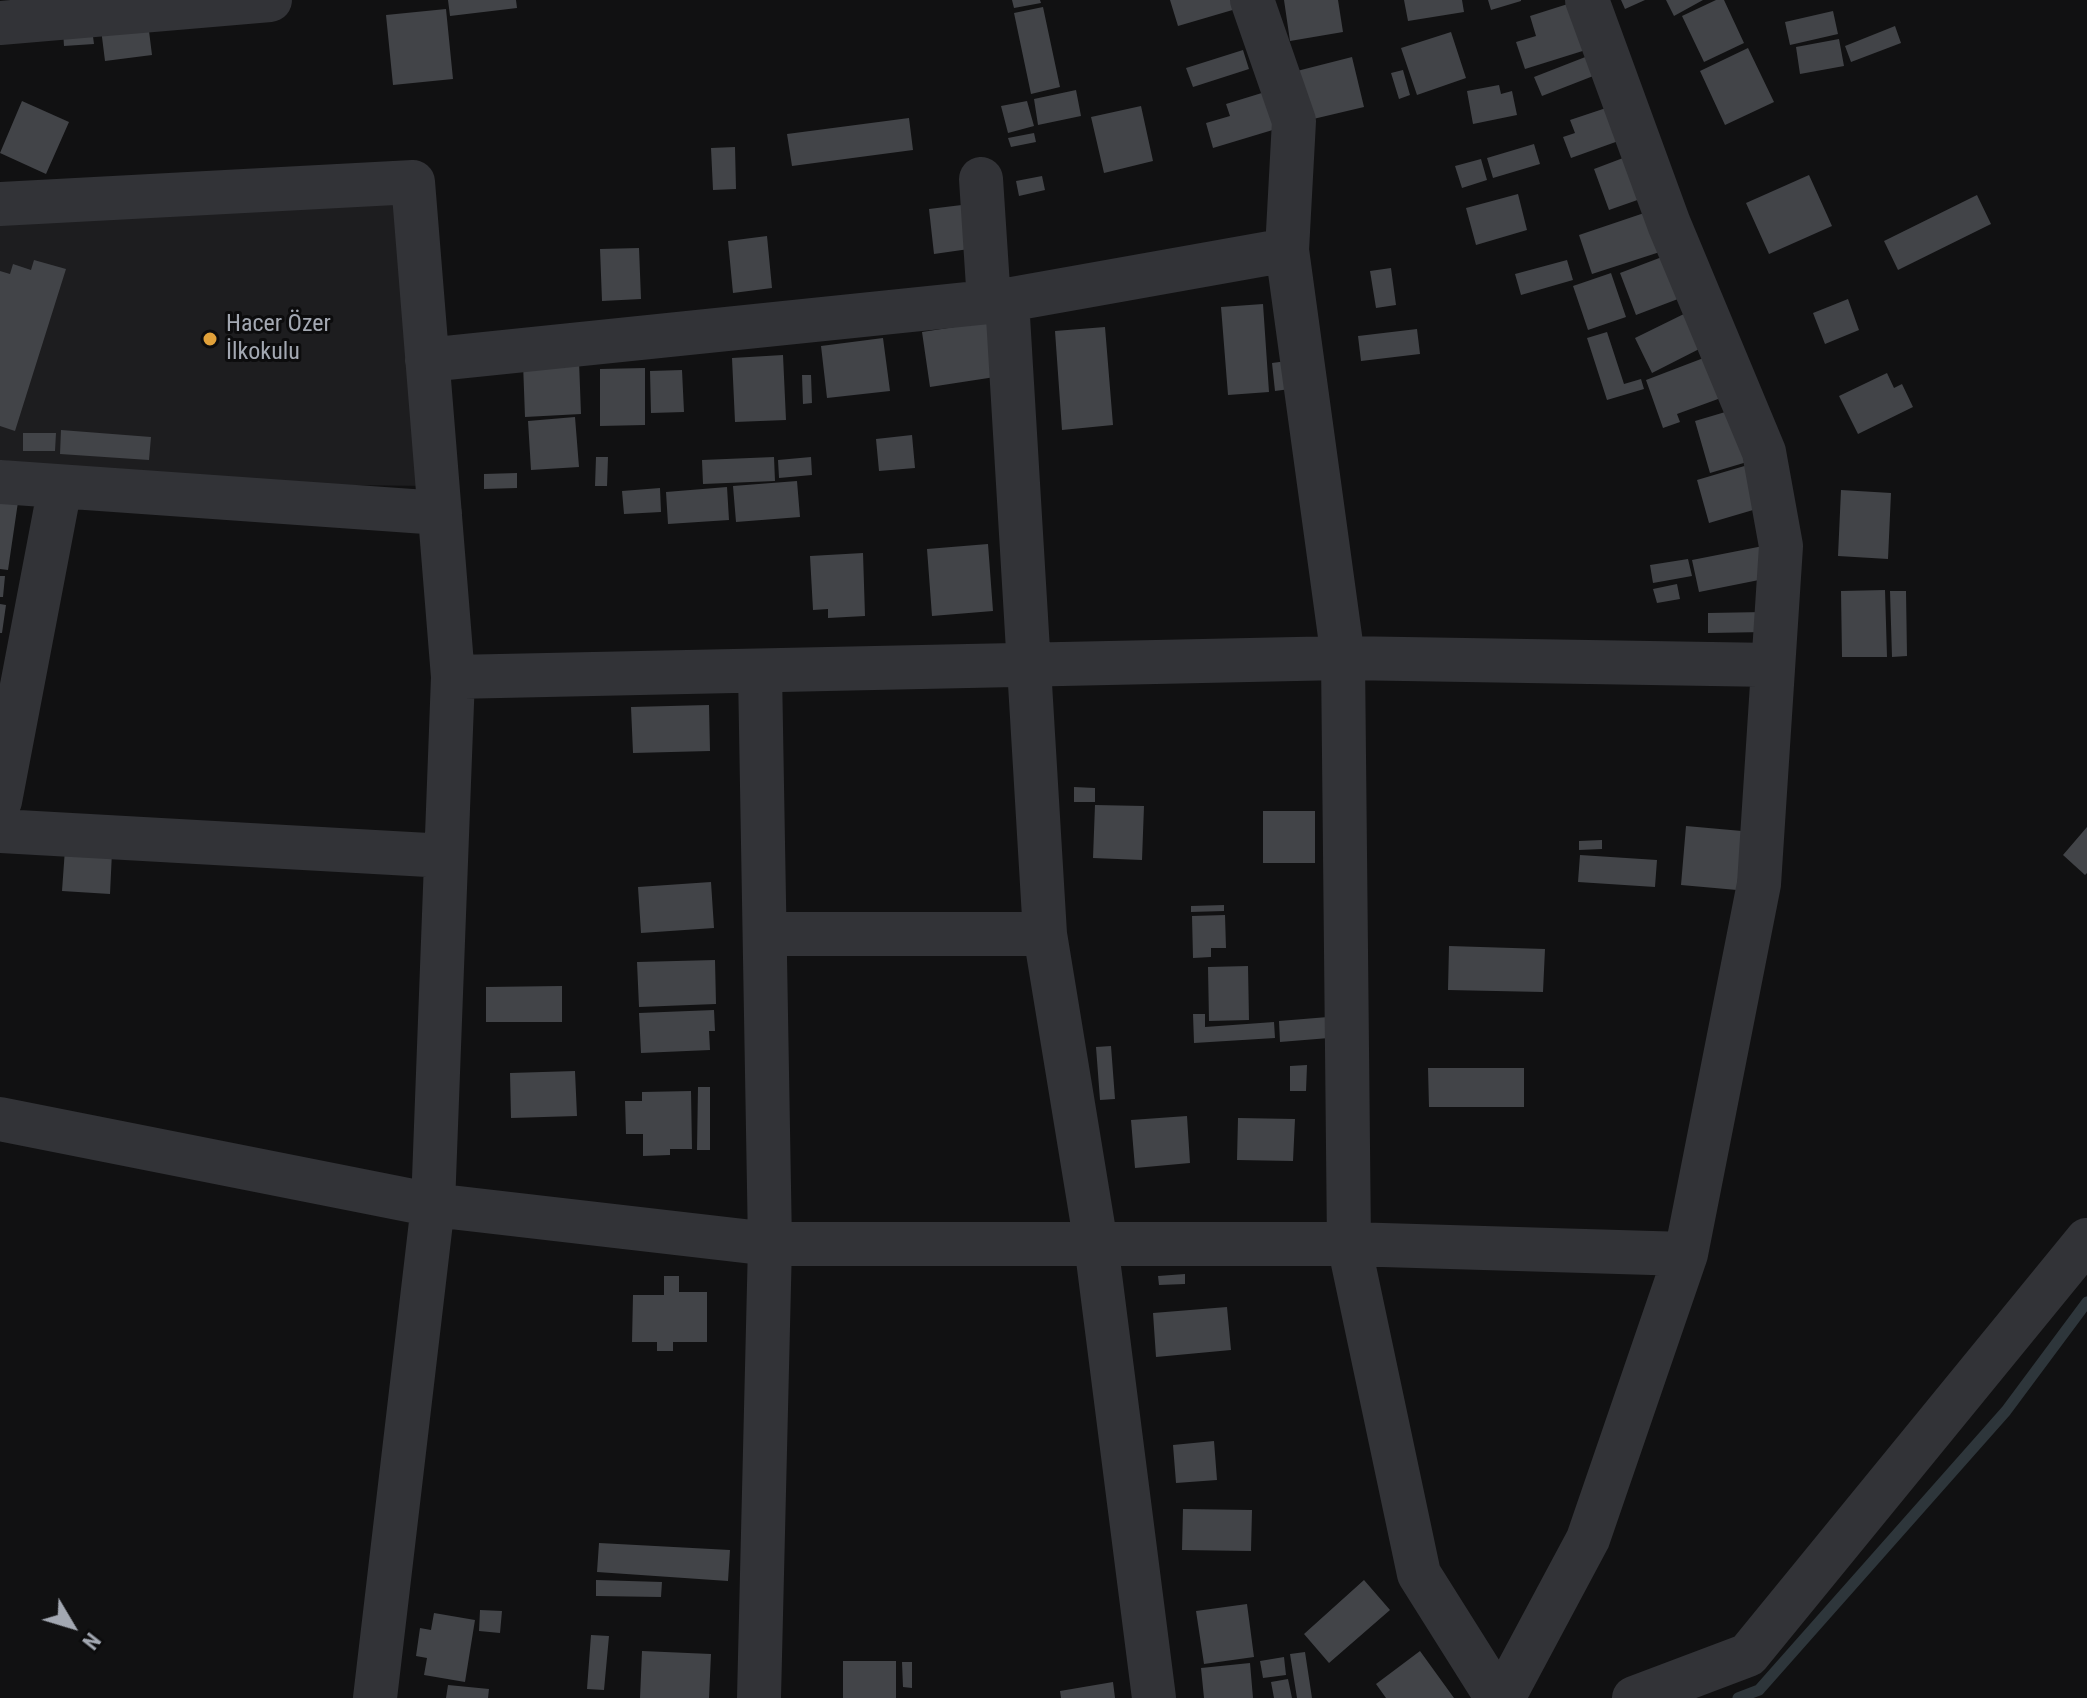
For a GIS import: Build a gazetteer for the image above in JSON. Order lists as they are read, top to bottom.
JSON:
{
  "places": ["Hacer Özer İlkokulu"],
  "north": "bottom right"
}
